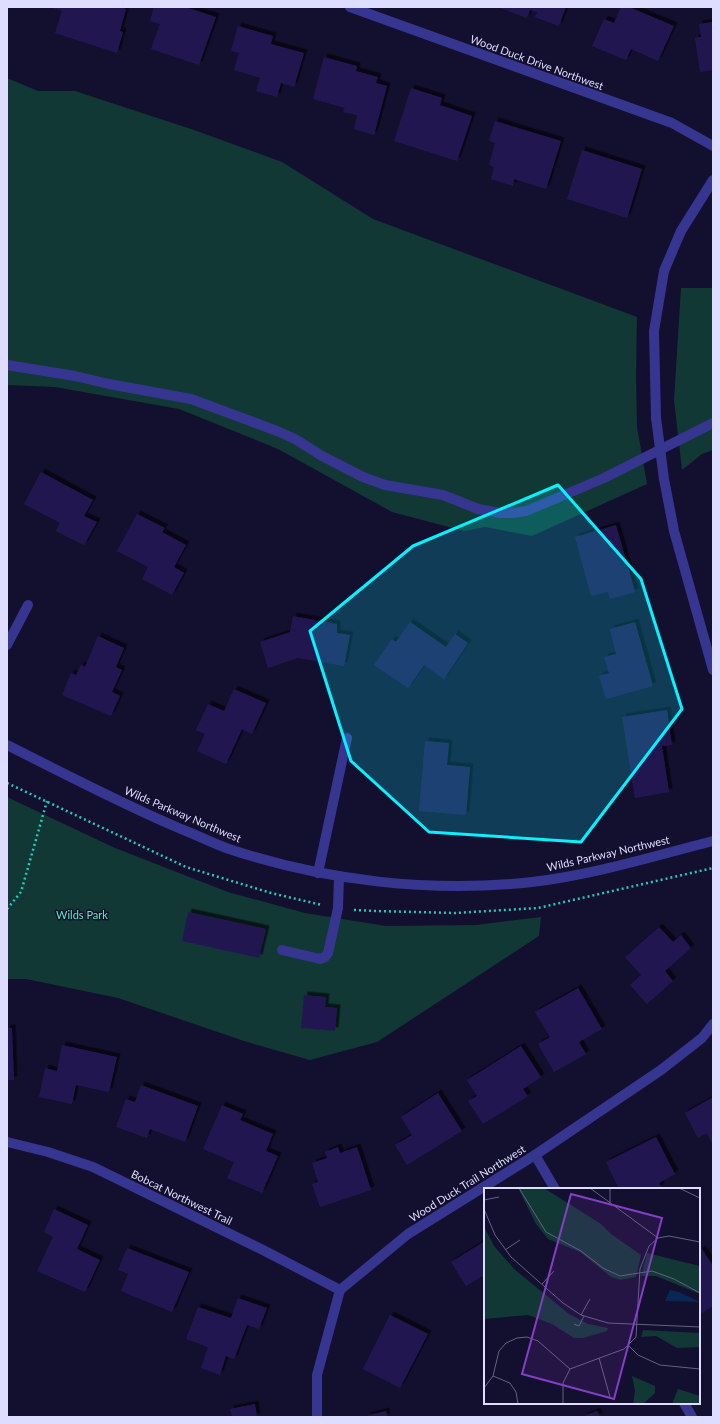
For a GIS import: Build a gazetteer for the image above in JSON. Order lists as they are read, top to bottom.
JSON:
{
  "streets": {
    "street": [
      "Wood Duck Drive Northwest",
      "Wilds Parkway Northwest",
      "Wood Duck Trail Northwest",
      "Bobcat Northwest Trail"
    ]
  },
  "crossings": [
    ["Wood Duck Trail Northwest", "Bobcat Northwest Trail"]
  ],
  "parks": ["Wilds Park"]
}
